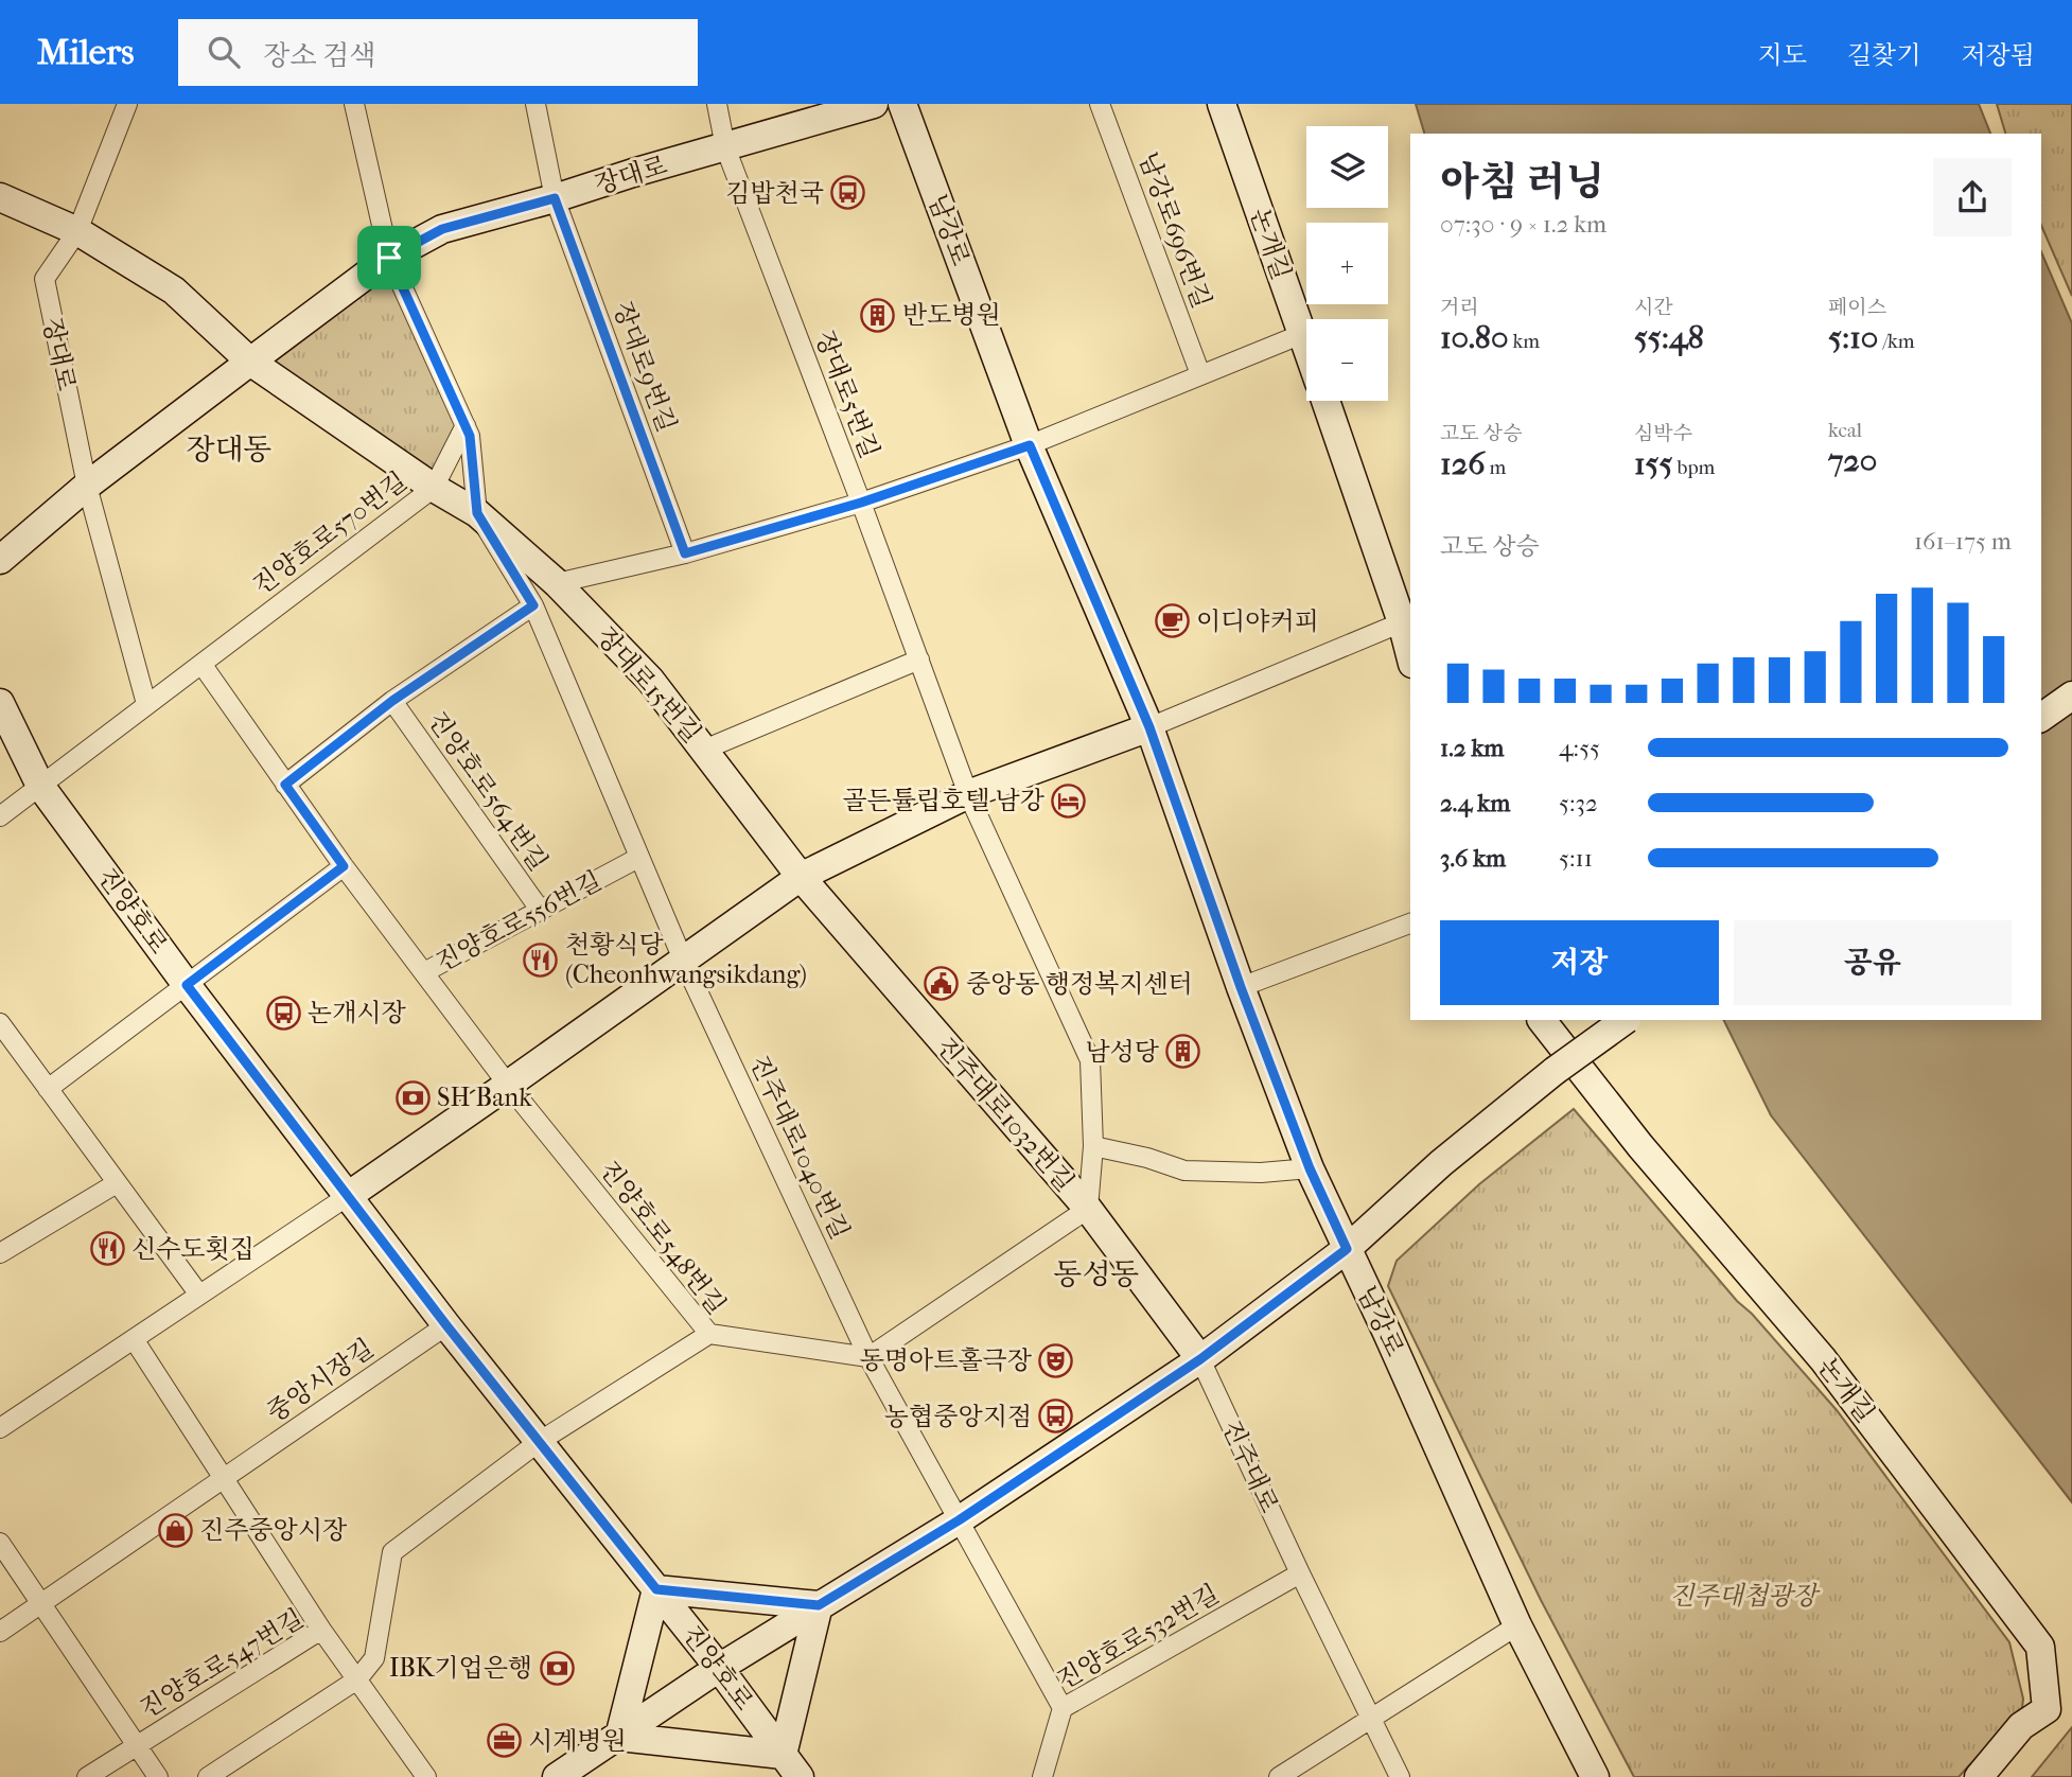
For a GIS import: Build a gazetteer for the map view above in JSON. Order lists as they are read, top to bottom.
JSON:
{
  "streets": {
    "street": [
      "장대로",
      "남강로",
      "남강로696번길",
      "논개길",
      "장대로9번길",
      "장대로5번길",
      "진양호로570번길",
      "장대로15번길",
      "진양호로564번길",
      "진양호로",
      "진양호로556번길",
      "진주대로1032번길",
      "진주대로1040번길",
      "진양호로548번길",
      "중앙시장길",
      "진주대로",
      "진양호로532번길",
      "진양호로547번길"
    ]
  },
  "crossings": [
    ["장대로", "장대로9번길"],
    ["장대로", "장대로5번길"],
    ["장대로", "진양호로570번길"],
    ["장대로5번길", "진주대로1032번길"],
    ["진양호로570번길", "장대로15번길"],
    ["진양호로570번길", "진양호로"],
    ["장대로15번길", "진주대로1032번길"],
    ["진양호로564번길", "진양호로556번길"],
    ["진양호로", "진양호로548번길"],
    ["진양호로", "중앙시장길"],
    ["진양호로556번길", "진양호로548번길"],
    ["진주대로1032번길", "진주대로"],
    ["진주대로1040번길", "진양호로532번길"],
    ["진주대로", "진양호로532번길"]
  ],
  "districts": ["장대동", "동성동"],
  "parks": ["진주대첩광장"],
  "places": {
    "bus stop": ["김밥천국", "논개시장", "농협중앙지점"],
    "building": ["반도병원", "남성당"],
    "cafe": ["이디야커피"],
    "hotel": ["골든튤립호텔 남강"],
    "restaurant": ["천황식당 (Cheonhwangsikdang)", "신수도횟집"],
    "public building": ["중앙동 행정복지센터"],
    "bank": ["SH Bank", "IBK기업은행"],
    "theatre": ["동명아트홀극장"],
    "shop": ["진주중앙시장"],
    "office": ["시계병원"]
  },
  "page": {
    "header": "Milers",
    "search": "장소 검색",
    "nav": ["지도", "길찾기", "저장됨"],
    "map_buttons": ["+", "−"],
    "heading": ["아침 러닝", "07:30 · 9 × 1.2 km"],
    "stats": [
      ["거리", "10.80 km"],
      ["시간", "55:48"],
      ["페이스", "5:10 /km"],
      ["고도 상승", "126 m"],
      ["심박수", "155 bpm"],
      ["kcal", "720"]
    ],
    "chart": ["고도 상승", "161–175 m"],
    "list": [
      {
        "name": "1.2 km",
        "note": "4:55"
      },
      {
        "name": "2.4 km",
        "note": "5:32"
      },
      {
        "name": "3.6 km",
        "note": "5:11"
      }
    ],
    "buttons": ["저장", "공유"]
  }
}
